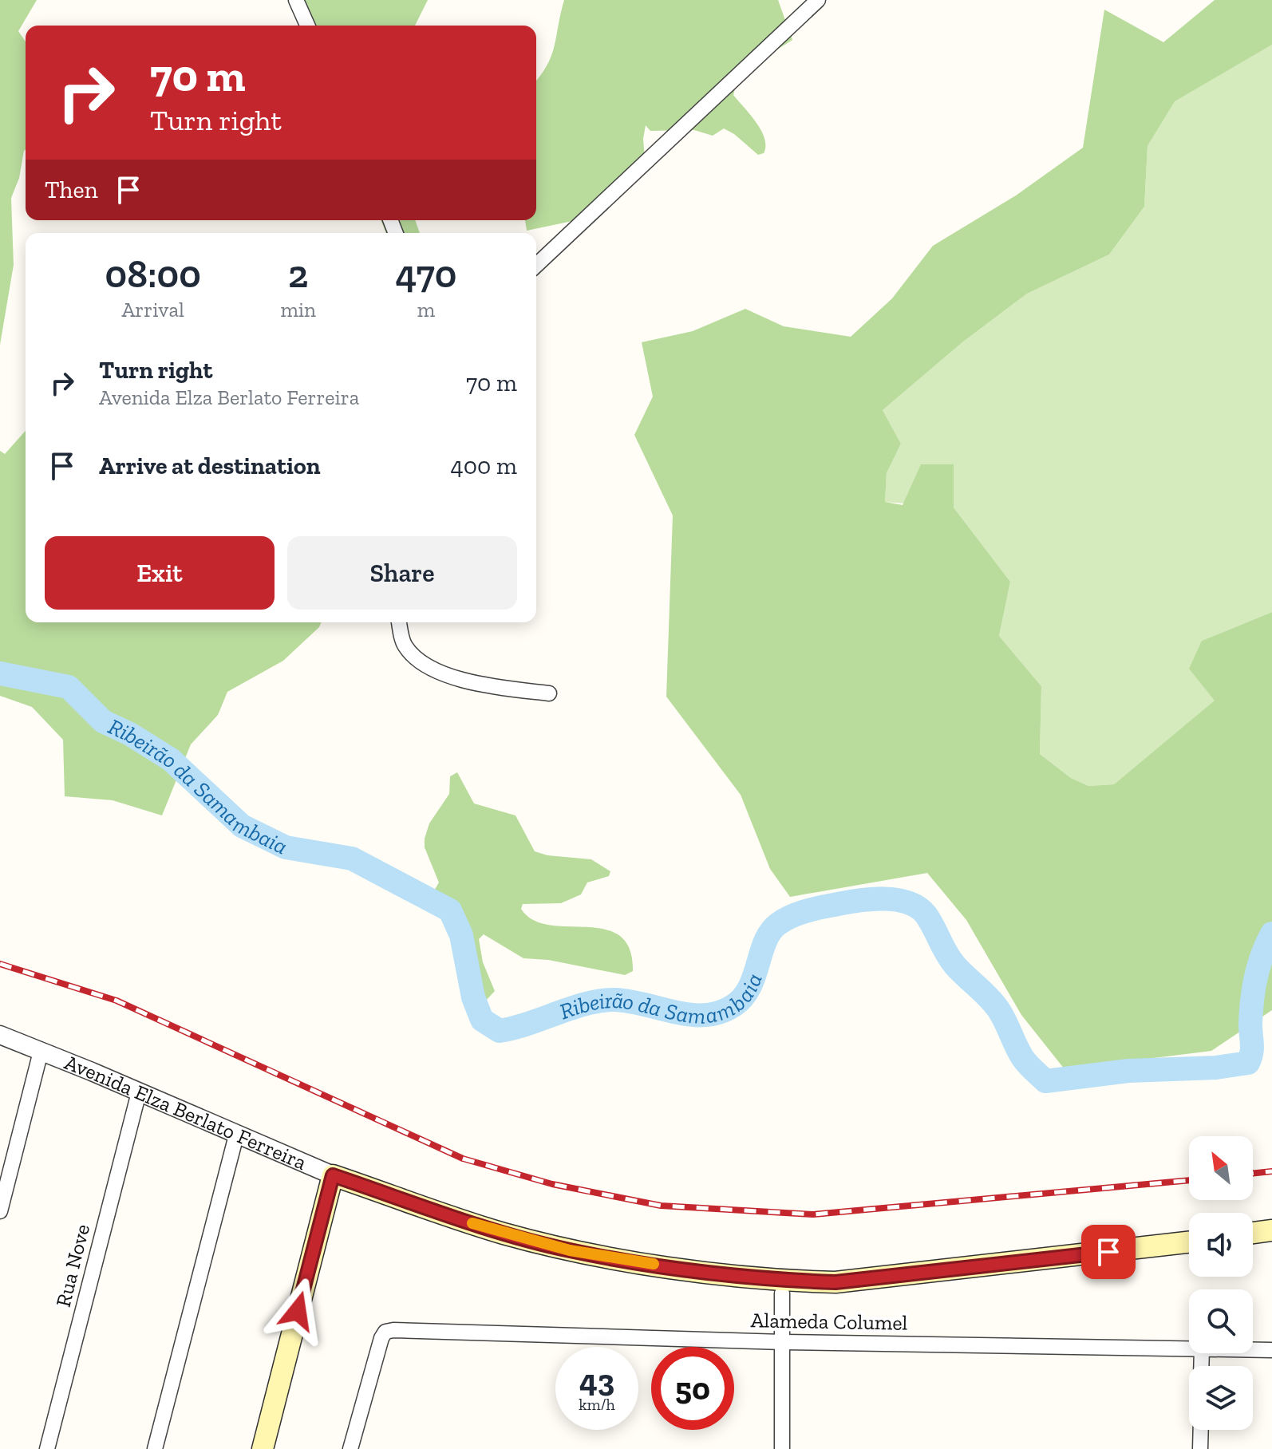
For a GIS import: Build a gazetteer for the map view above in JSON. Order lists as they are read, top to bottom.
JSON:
{
  "streets": {
    "main road": ["Avenida Elza Berlato Ferreira"],
    "street": ["Rua Nove", "Alameda Columel"]
  },
  "crossings": [
    ["Avenida Elza Berlato Ferreira", "Rua Nove"]
  ],
  "water": ["Ribeirão da Samambaia"],
  "north": "top left",
  "page": {
    "turn": ["70 m", "Turn right"],
    "then": "Then",
    "eta": [
      "08:00",
      "Arrival",
      "2",
      "min",
      "470",
      "m"
    ],
    "list": [
      {
        "name": "Turn right",
        "note": "Avenida Elza Berlato Ferreira",
        "value": "70 m"
      },
      {
        "name": "Arrive at destination",
        "value": "400 m"
      }
    ],
    "buttons": ["Exit", "Share"],
    "speed": "43 km/h",
    "limit": "50"
  }
}
